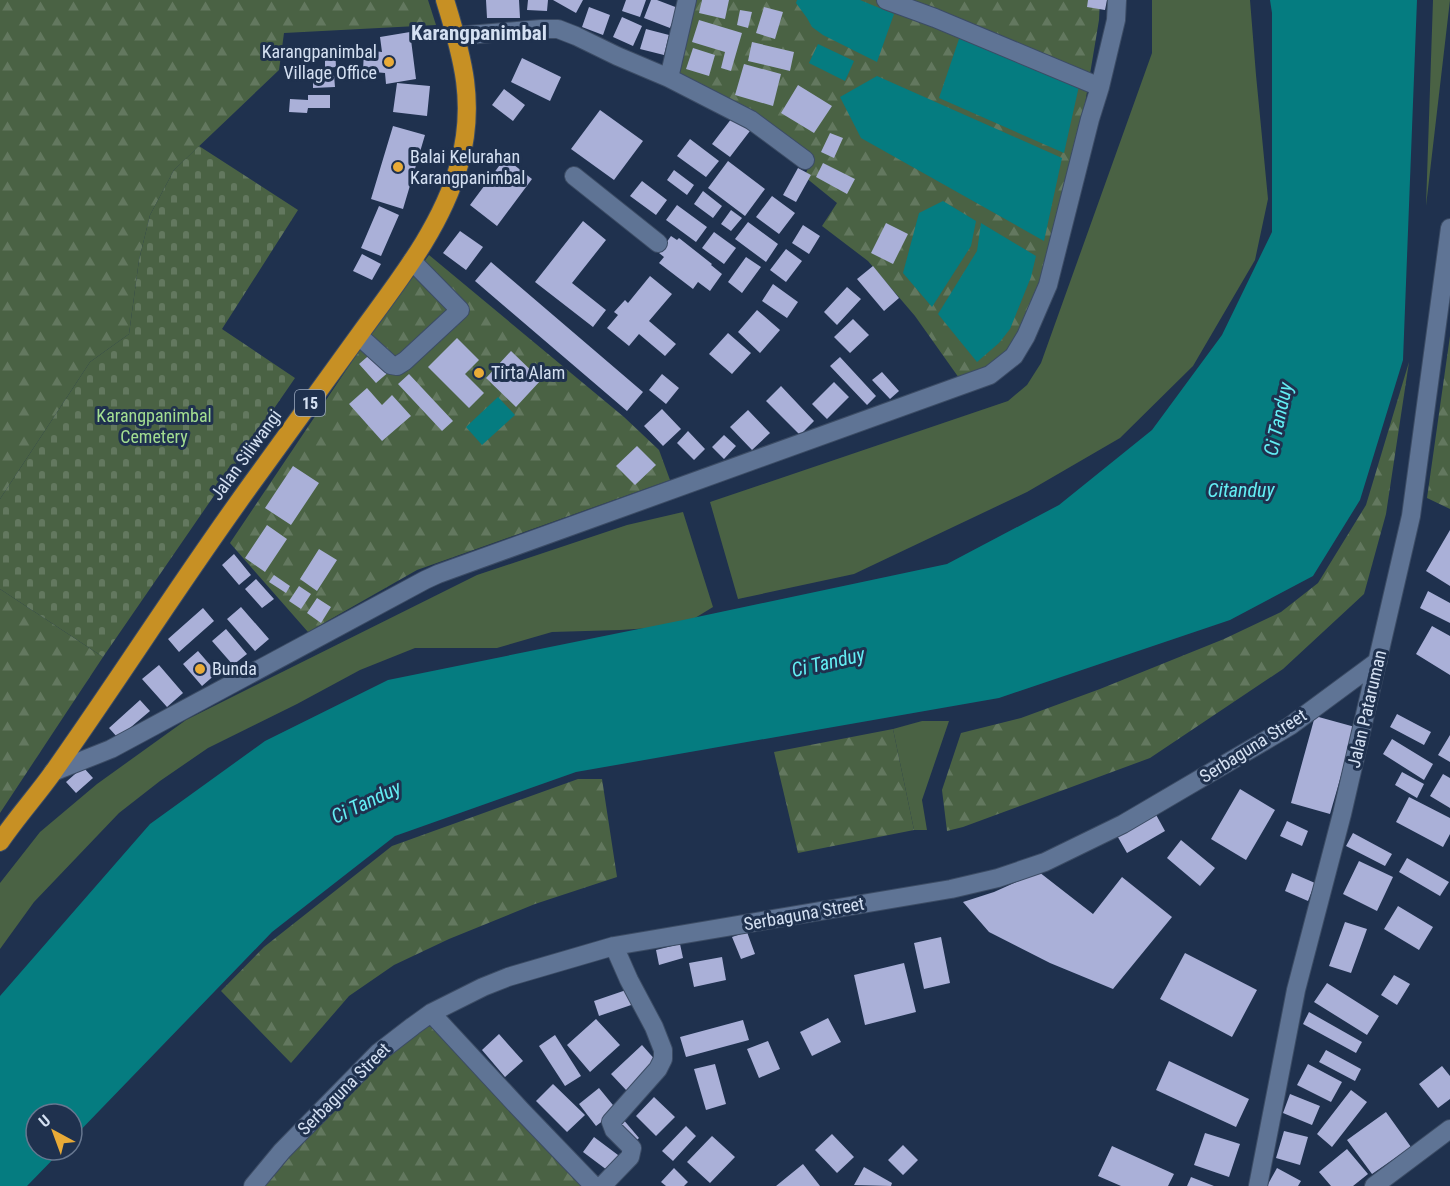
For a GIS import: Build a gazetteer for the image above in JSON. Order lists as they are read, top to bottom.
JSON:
{
  "streets": {
    "highway": ["15", "Jalan Siliwangi"],
    "street": ["Jalan Pataruman", "Serbaguna Street"]
  },
  "crossings": [
    ["Jalan Pataruman", "Serbaguna Street"]
  ],
  "districts": ["Karangpanimbal"],
  "water": ["Ci Tanduy", "Citanduy"],
  "parks": ["Karangpanimbal Cemetery"],
  "places": [
    "Karangpanimbal Village Office",
    "Balai Kelurahan Karangpanimbal",
    "Tirta Alam",
    "Bunda"
  ],
  "north": "top left"
}
